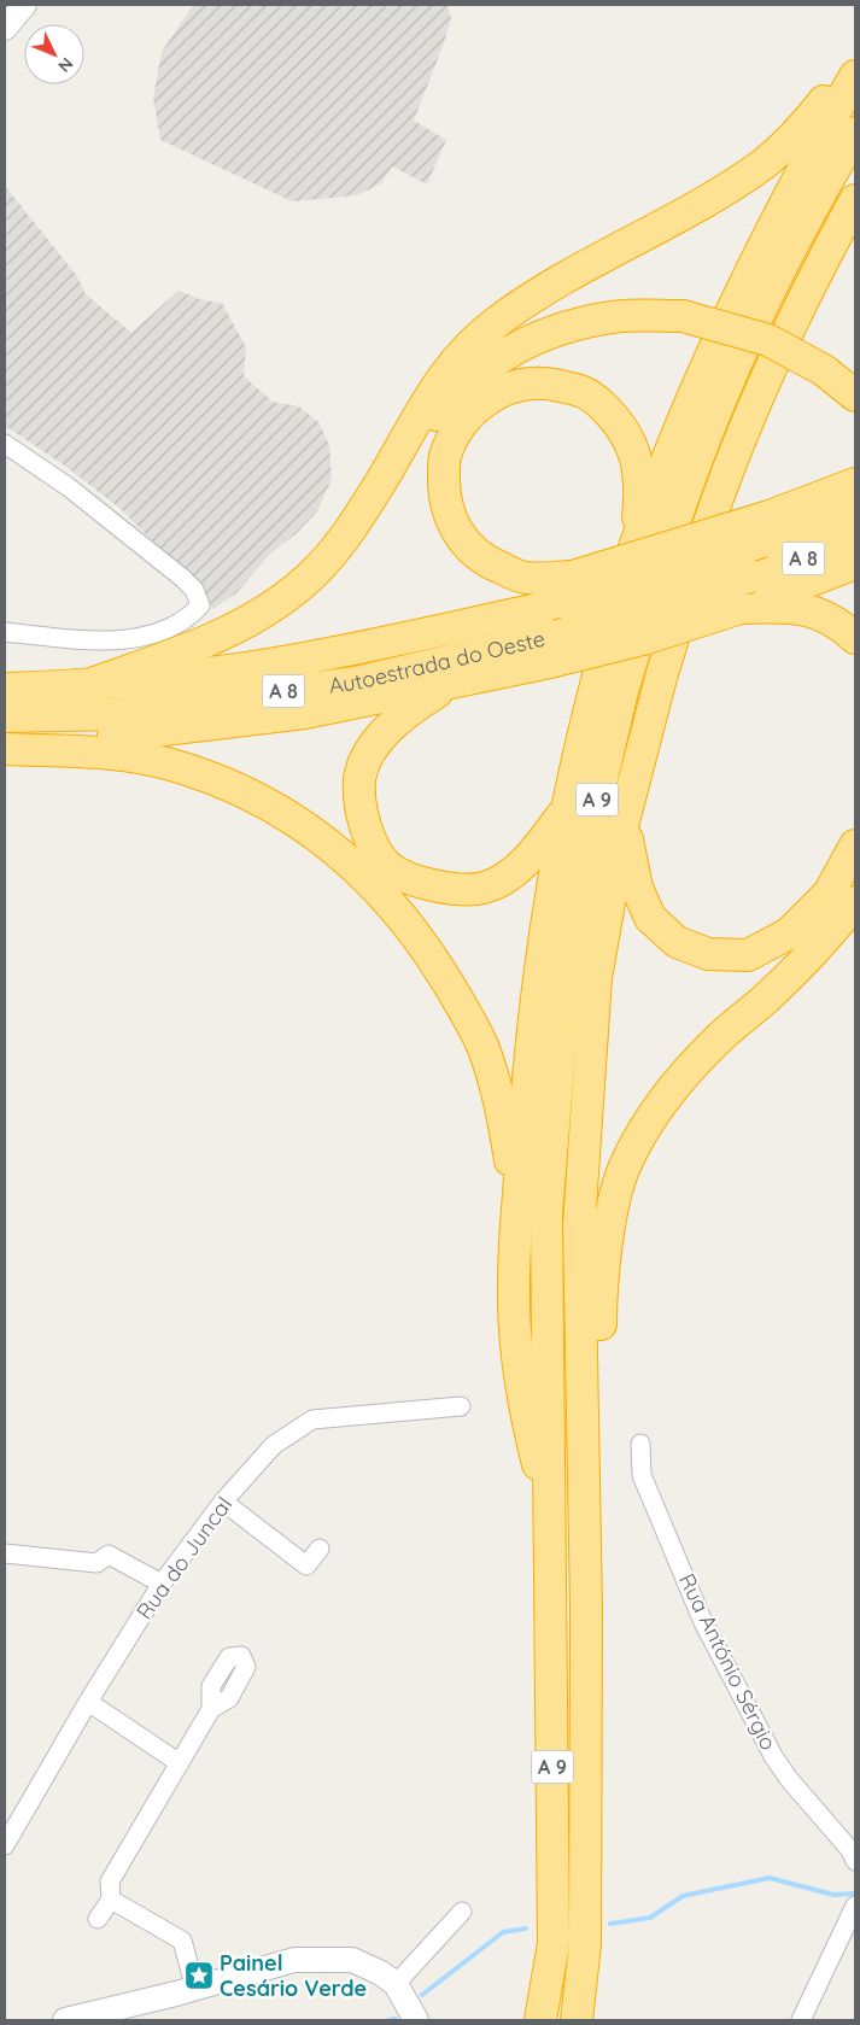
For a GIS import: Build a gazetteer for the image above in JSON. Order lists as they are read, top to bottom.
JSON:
{
  "streets": {
    "highway": ["A 8", "Autoestrada do Oeste", "A 9"],
    "street": ["Rua do Juncal", "Rua António Sérgio"]
  },
  "places": {
    "place": ["Painel Cesário Verde"]
  },
  "north": "bottom right"
}
